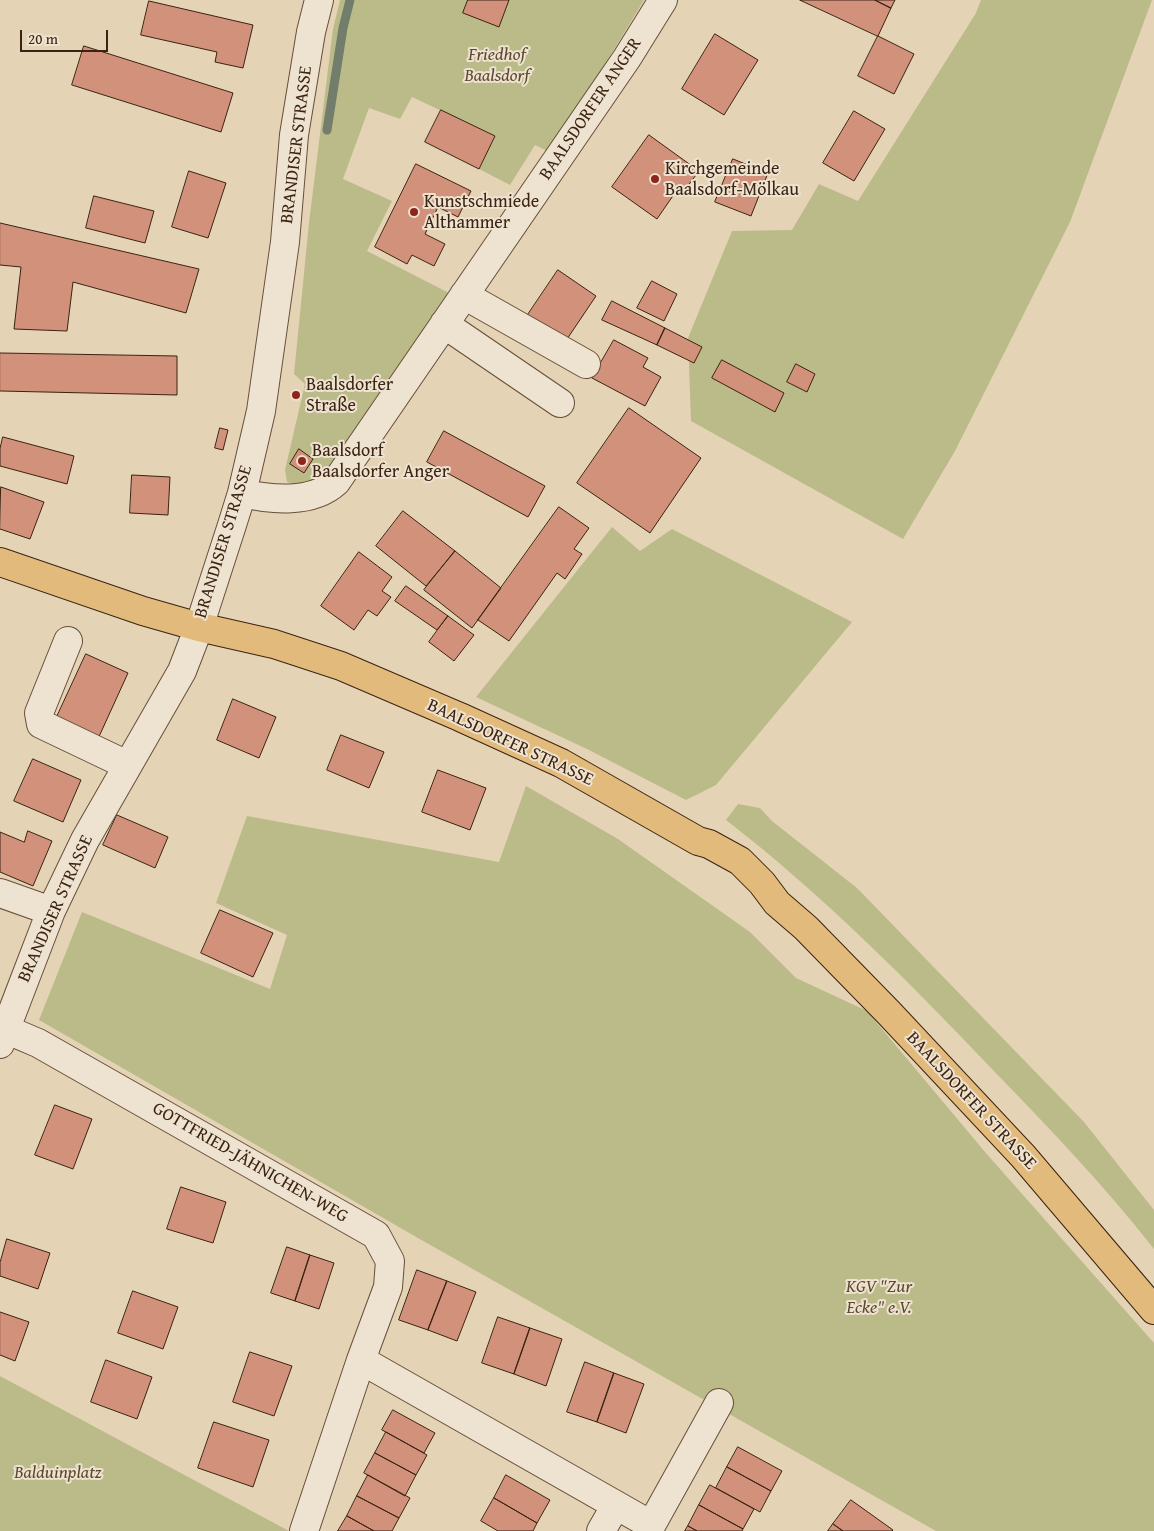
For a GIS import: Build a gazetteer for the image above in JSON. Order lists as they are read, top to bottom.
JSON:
{
  "streets": {
    "main road": ["BAALSDORFER STRASSE"],
    "street": ["BAALSDORFER ANGER", "BRANDISER STRASSE", "GOTTFRIED-JÄHNICHEN-WEG"]
  },
  "crossings": [
    ["BAALSDORFER ANGER", "BRANDISER STRASSE"],
    ["BRANDISER STRASSE", "BAALSDORFER STRASSE"],
    ["BRANDISER STRASSE", "GOTTFRIED-JÄHNICHEN-WEG"]
  ],
  "parks": ["Friedhof Baalsdorf", "KGV \"Zur Ecke\" e.V.", "Balduinplatz"],
  "places": [
    "Kirchgemeinde Baalsdorf-Mölkau",
    "Kunstschmiede Althammer",
    "Baalsdorfer Straße",
    "Baalsdorf Baalsdorfer Anger"
  ],
  "scale_bar": "20 m"
}
